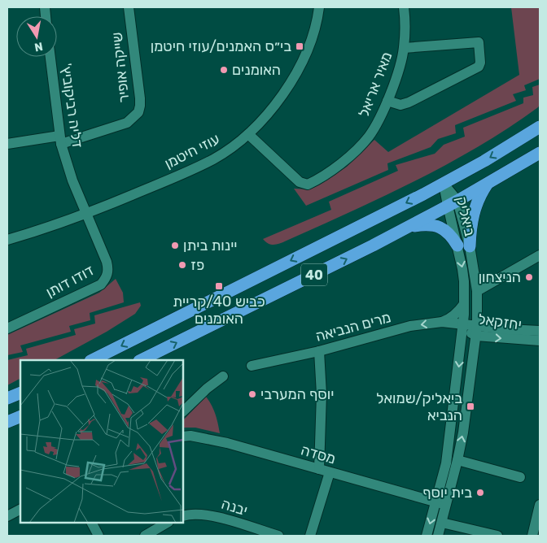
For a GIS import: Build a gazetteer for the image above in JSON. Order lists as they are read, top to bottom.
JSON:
{
  "streets": {
    "highway": ["40"],
    "street": [
      "שייקה אופיר",
      "מאיר אריאל",
      "'דליה רביקוביץ",
      "עוזי חיטמן",
      "ביאליק",
      "דודו דותן",
      "יחזקאל",
      "מרים הנביאה",
      "מסדה",
      "יבנה"
    ]
  },
  "crossings": [
    ["שייקה אופיר", "'דליה רביקוביץ"],
    ["מאיר אריאל", "עוזי חיטמן"],
    ["'דליה רביקוביץ", "עוזי חיטמן"],
    ["'דליה רביקוביץ", "דודו דותן"],
    ["עוזי חיטמן", "דודו דותן"],
    ["ביאליק", "40"],
    ["ביאליק", "יחזקאל"],
    ["ביאליק", "מרים הנביאה"],
    ["ביאליק", "מסדה"],
    ["יחזקאל", "מרים הנביאה"]
  ],
  "one_way": ["מרים הנביאה"],
  "places": {
    "transit": ["בי״ס האמנים/עוזי חיטמן", "כביש 40/קריית האומנים", "ביאליק/שמואל הנביא"],
    "other": [
      "האומנים",
      "יינות ביתן",
      "פז",
      "הניצחון",
      "יוסף המערבי",
      "בית יוסף"
    ]
  },
  "north": "bottom"
}
